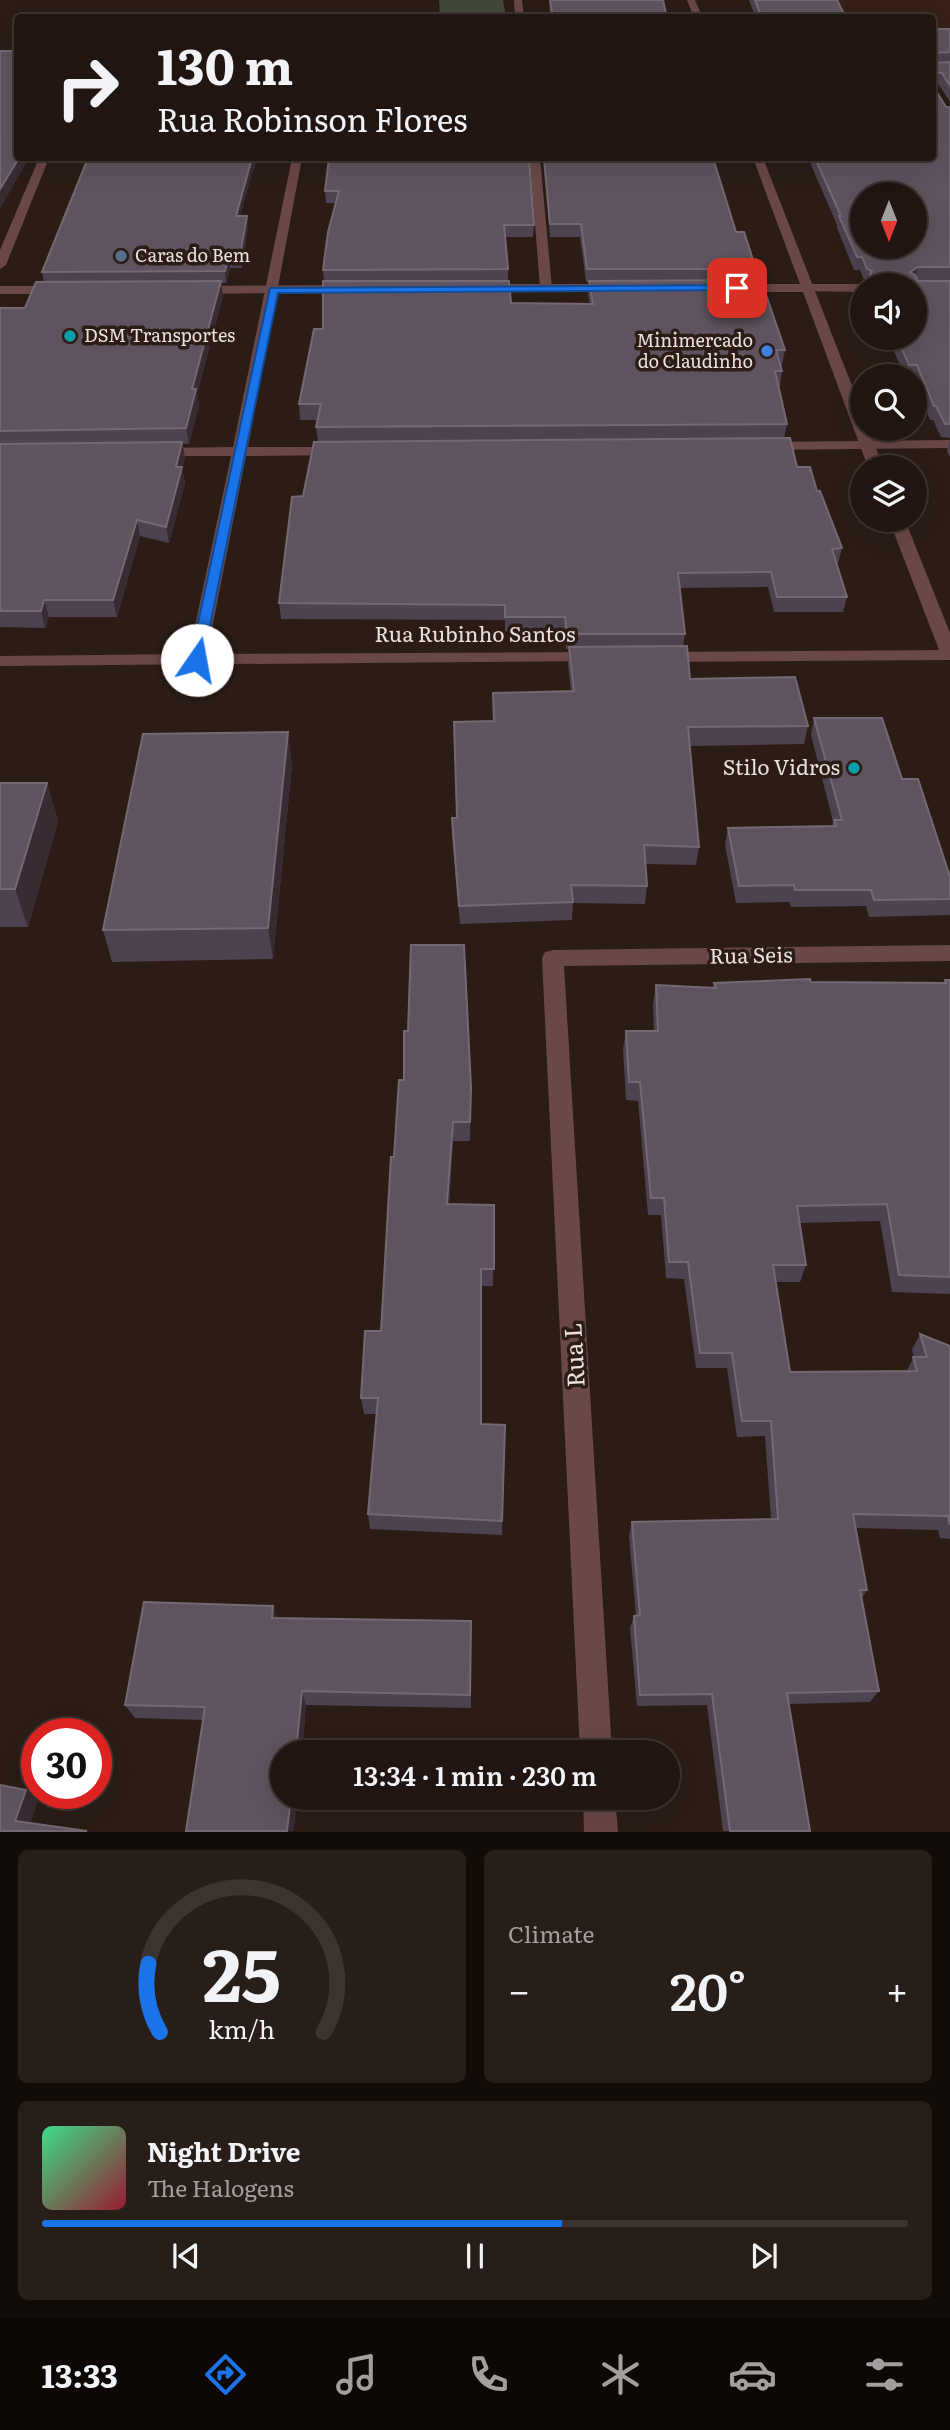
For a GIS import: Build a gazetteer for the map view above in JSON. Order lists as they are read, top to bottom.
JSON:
{
  "streets": {
    "street": ["Rua Rubinho Santos", "Rua Seis", "Rua L"]
  },
  "crossings": [
    ["Rua Seis", "Rua L"]
  ],
  "places": [
    "Caras do Bem",
    "DSM Transportes",
    "Minimercado do Claudinho",
    "Stilo Vidros"
  ],
  "north": "bottom",
  "page": {
    "turn": ["130 m", "Rua Robinson Flores"],
    "limit": "30",
    "trip": "13:34 · 1 min · 230 m",
    "tile": "Climate",
    "heat": ["−", "20°", "+"],
    "song": ["Night Drive", "The Halogens"],
    "tabs": "13:33",
    "gauge": ["25", "km/h"]
  }
}
